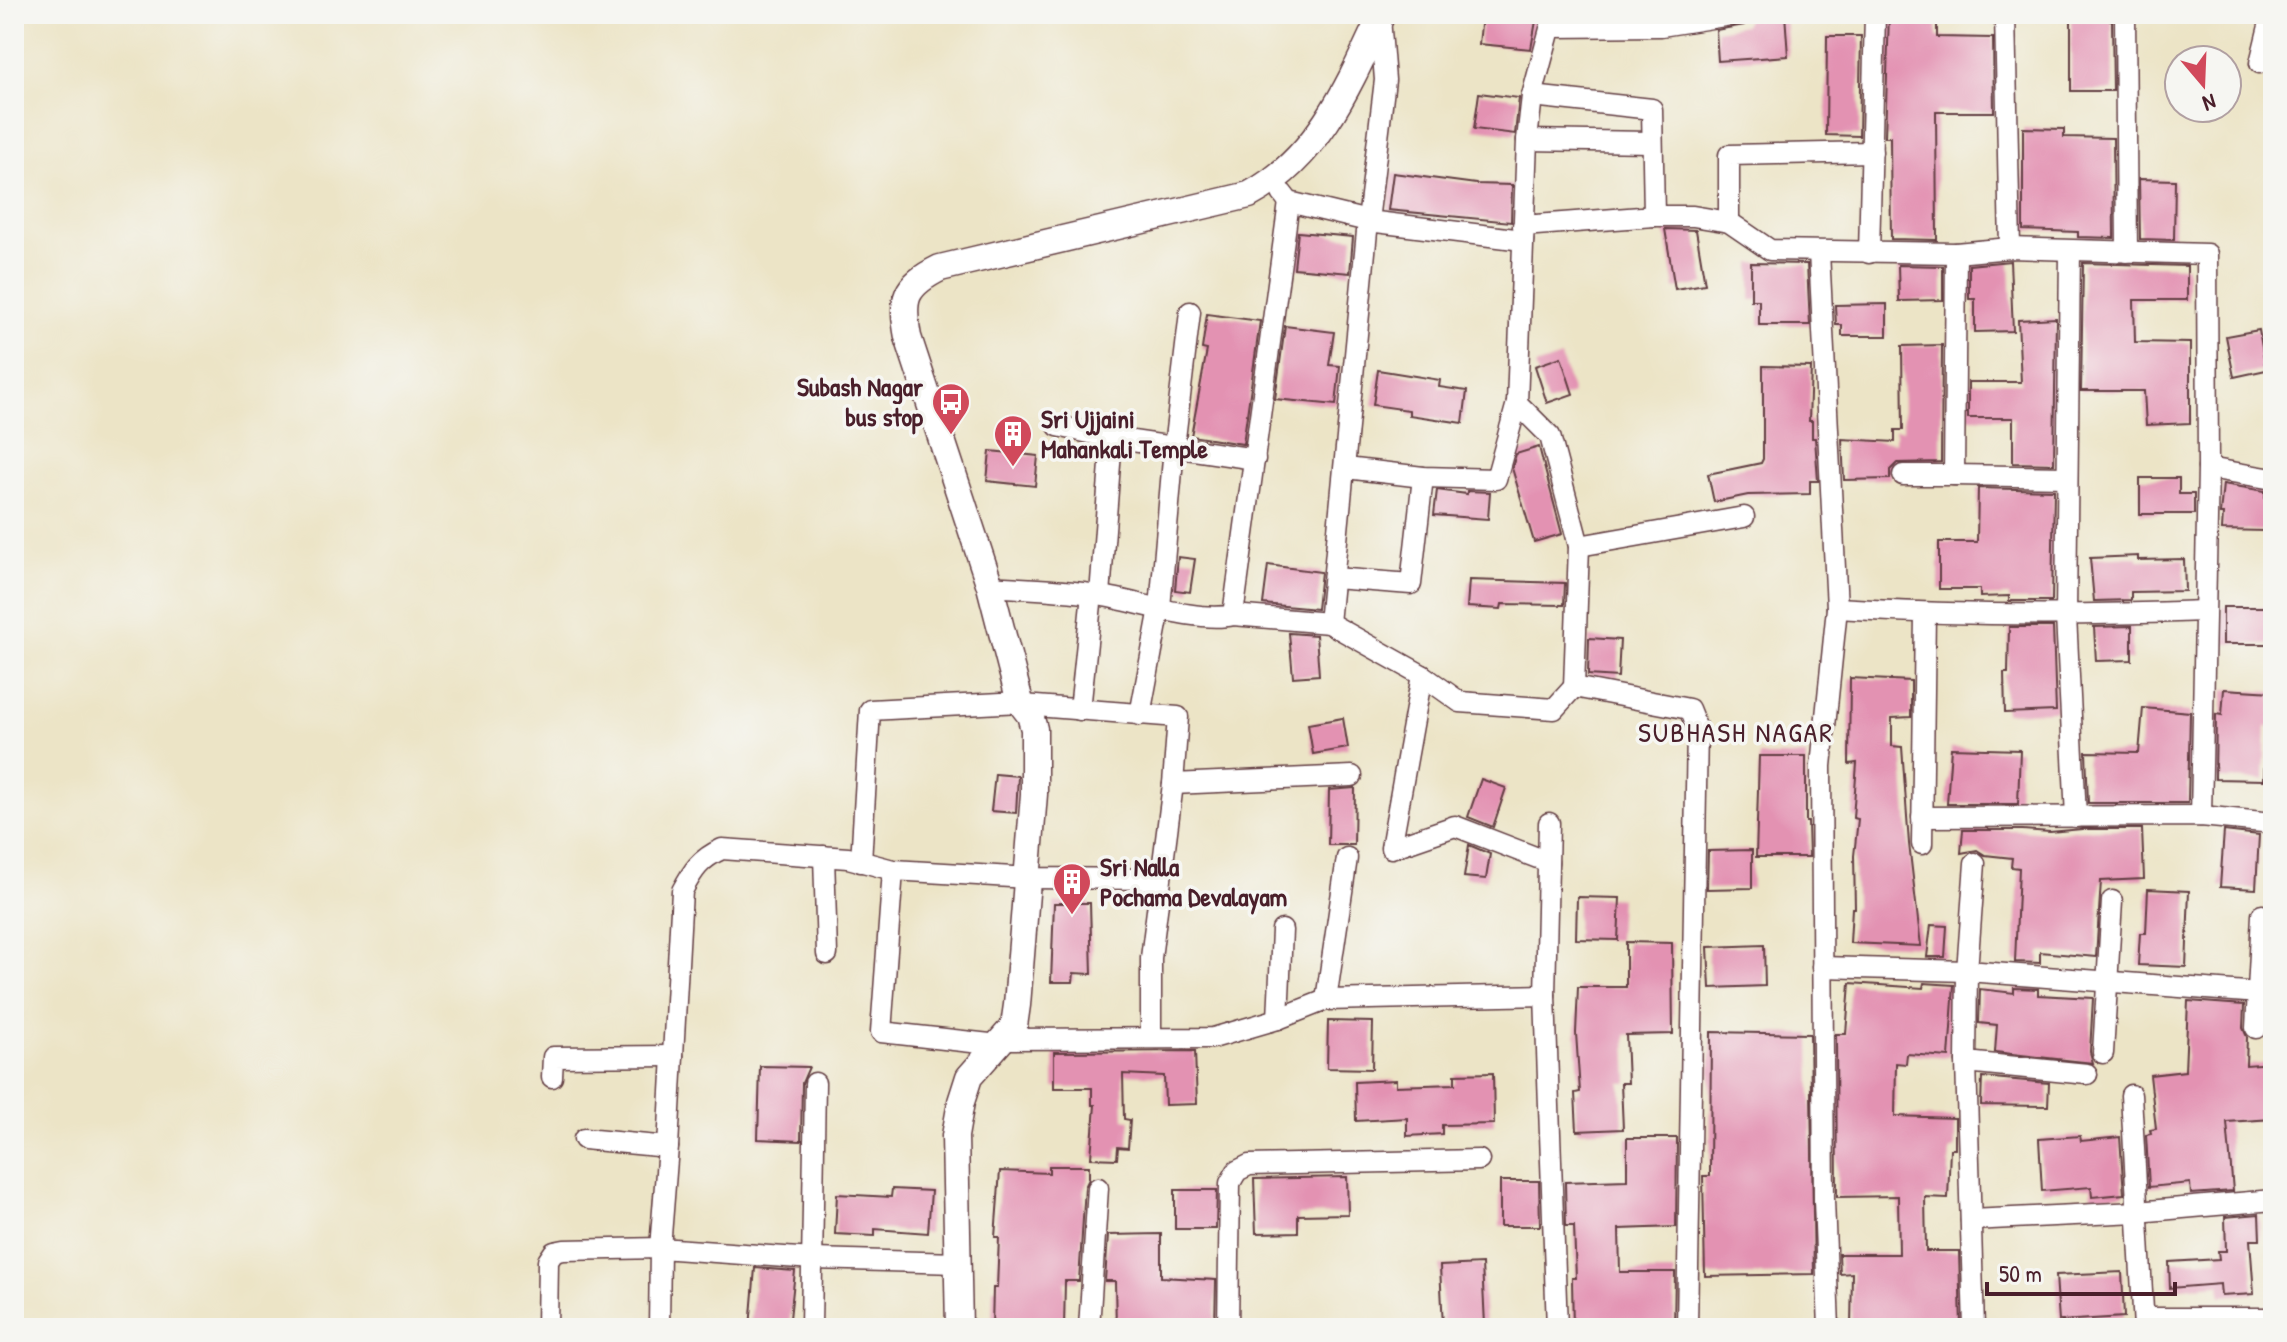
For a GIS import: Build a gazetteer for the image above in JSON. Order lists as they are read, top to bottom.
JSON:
{
  "districts": ["SUBHASH NAGAR"],
  "places": {
    "bus stop": ["Subash Nagar bus stop"],
    "building": ["Sri Ujjaini Mahankali Temple", "Sri Nalla Pochama Devalayam"]
  },
  "scale_bar": "50 m",
  "north": "bottom"
}
